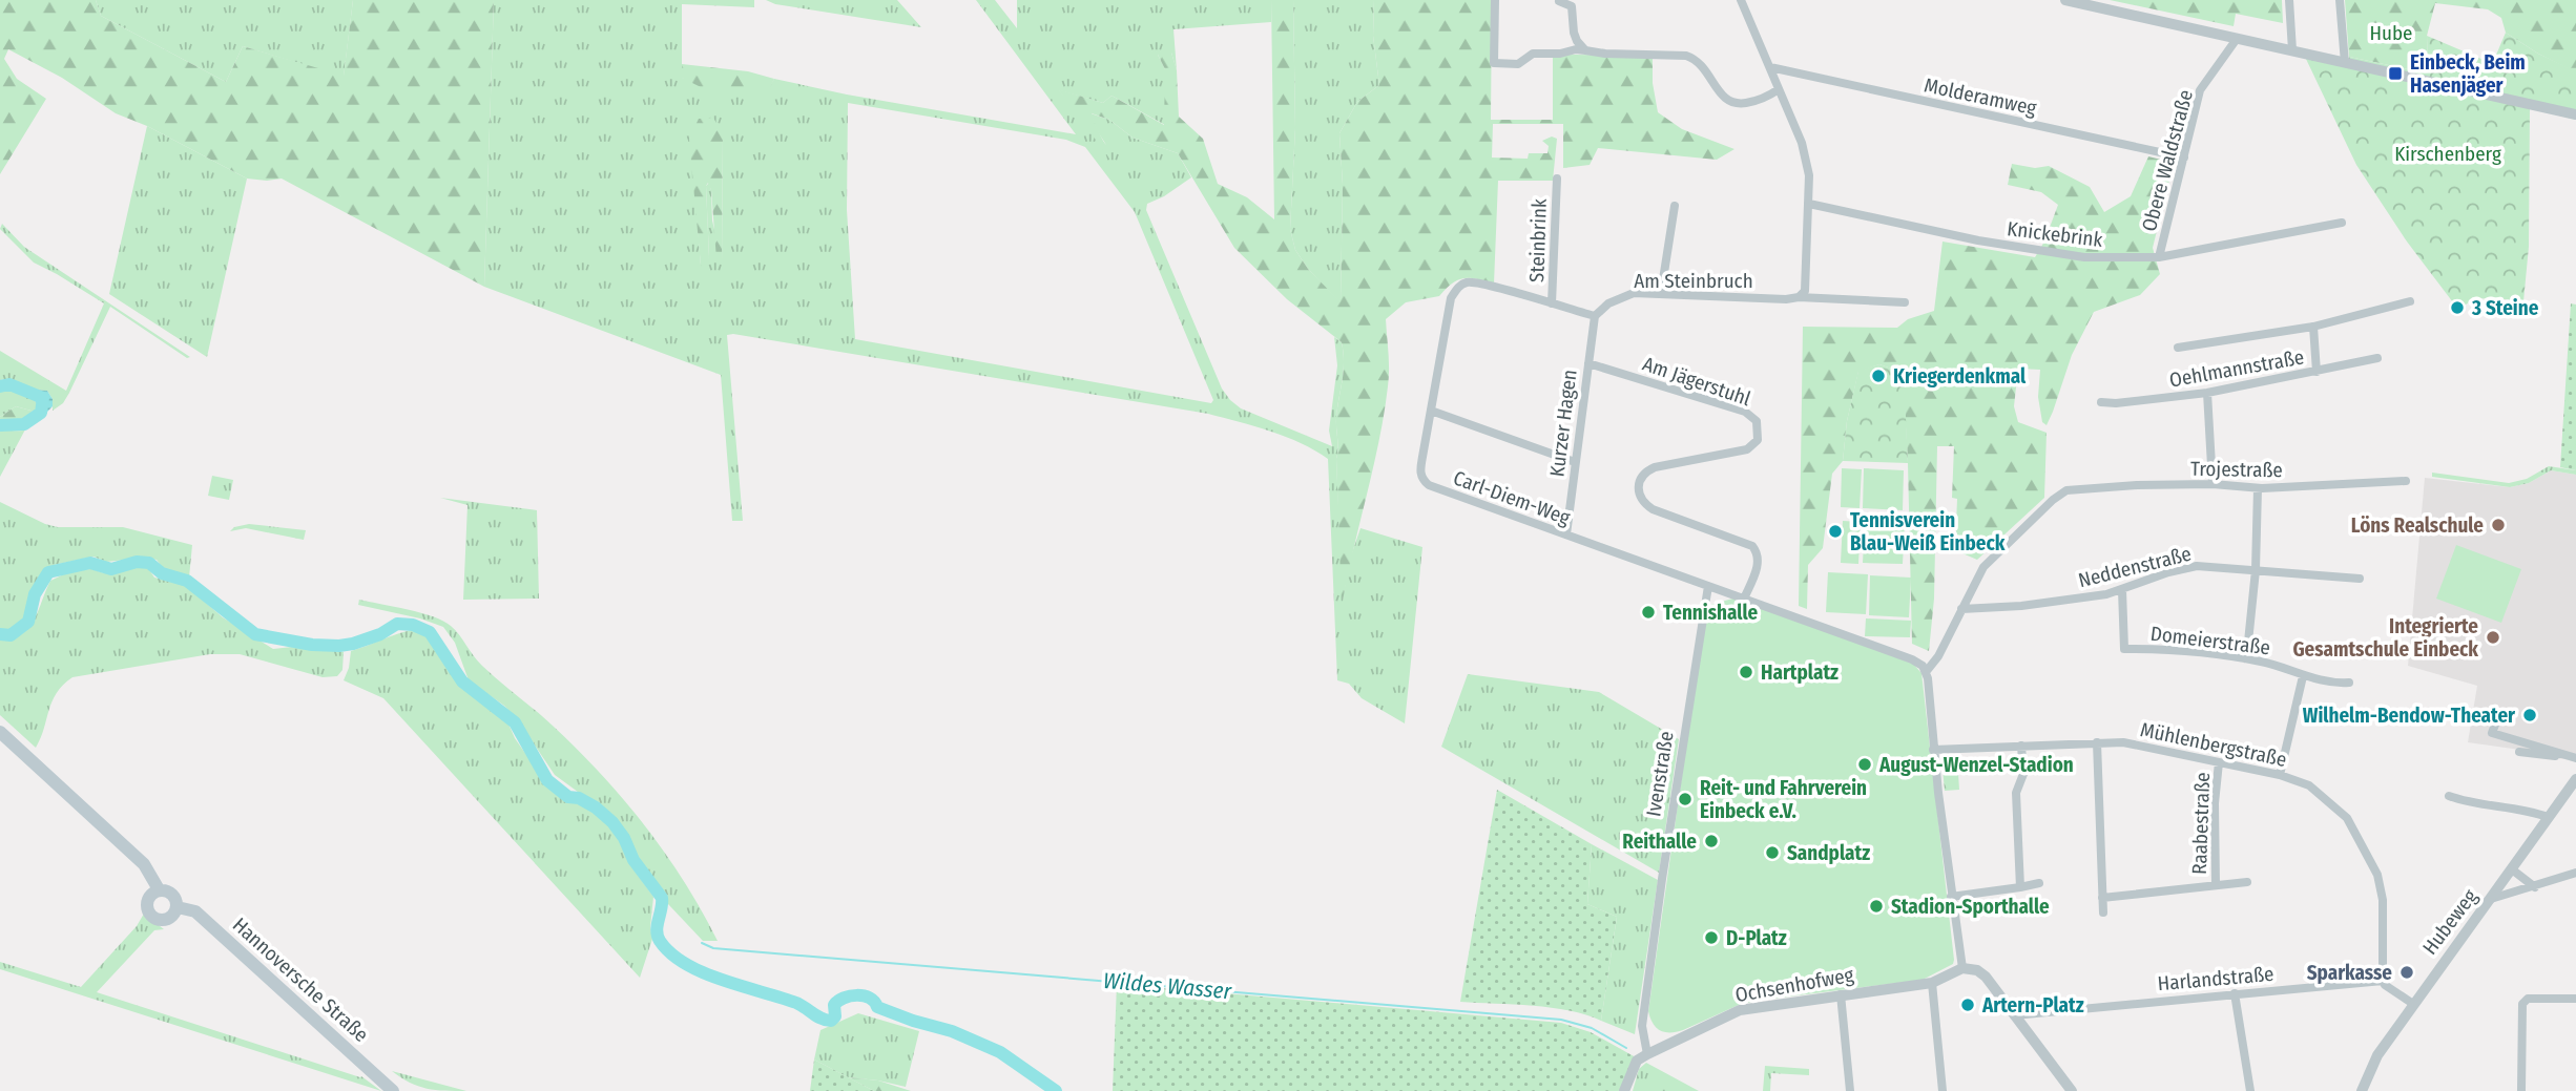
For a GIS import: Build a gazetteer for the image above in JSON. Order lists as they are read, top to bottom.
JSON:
{
  "streets": {
    "main road": ["Hannoversche Straße"],
    "street": [
      "Molderamweg",
      "Obere Waldstraße",
      "Knickebrink",
      "Steinbrink",
      "Am Steinbruch",
      "Oehlmannstraße",
      "Am Jägerstuhl",
      "Kurzer Hagen",
      "Trojestraße",
      "Carl-Diem-Weg",
      "Neddenstraße",
      "Domeierstraße",
      "Mühlenbergstraße",
      "Ivenstraße",
      "Raabestraße",
      "Hubeweg",
      "Harlandstraße",
      "Ochsenhofweg"
    ]
  },
  "crossings": [
    ["Molderamweg", "Obere Waldstraße"],
    ["Obere Waldstraße", "Knickebrink"],
    ["Steinbrink", "Carl-Diem-Weg"],
    ["Am Steinbruch", "Kurzer Hagen"],
    ["Am Steinbruch", "Carl-Diem-Weg"],
    ["Am Jägerstuhl", "Kurzer Hagen"],
    ["Am Jägerstuhl", "Carl-Diem-Weg"],
    ["Kurzer Hagen", "Carl-Diem-Weg"],
    ["Trojestraße", "Neddenstraße"],
    ["Carl-Diem-Weg", "Ivenstraße"],
    ["Neddenstraße", "Domeierstraße"],
    ["Mühlenbergstraße", "Raabestraße"],
    ["Mühlenbergstraße", "Harlandstraße"],
    ["Ivenstraße", "Ochsenhofweg"]
  ],
  "water": ["Wildes Wasser"],
  "parks": ["Hube", "Kirschenberg"],
  "places": {
    "transit": ["Einbeck, Beim Hasenjäger"],
    "other": [
      "3 Steine",
      "Kriegerdenkmal",
      "Löns Realschule",
      "Tennisverein Blau-Weiß Einbeck",
      "Tennishalle",
      "Integrierte Gesamtschule Einbeck",
      "Hartplatz",
      "Wilhelm-Bendow-Theater",
      "August-Wenzel-Stadion",
      "Reit- und Fahrverein Einbeck e.V.",
      "Reithalle",
      "Sandplatz",
      "Stadion-Sporthalle",
      "D-Platz",
      "Sparkasse",
      "Artern-Platz"
    ]
  }
}
